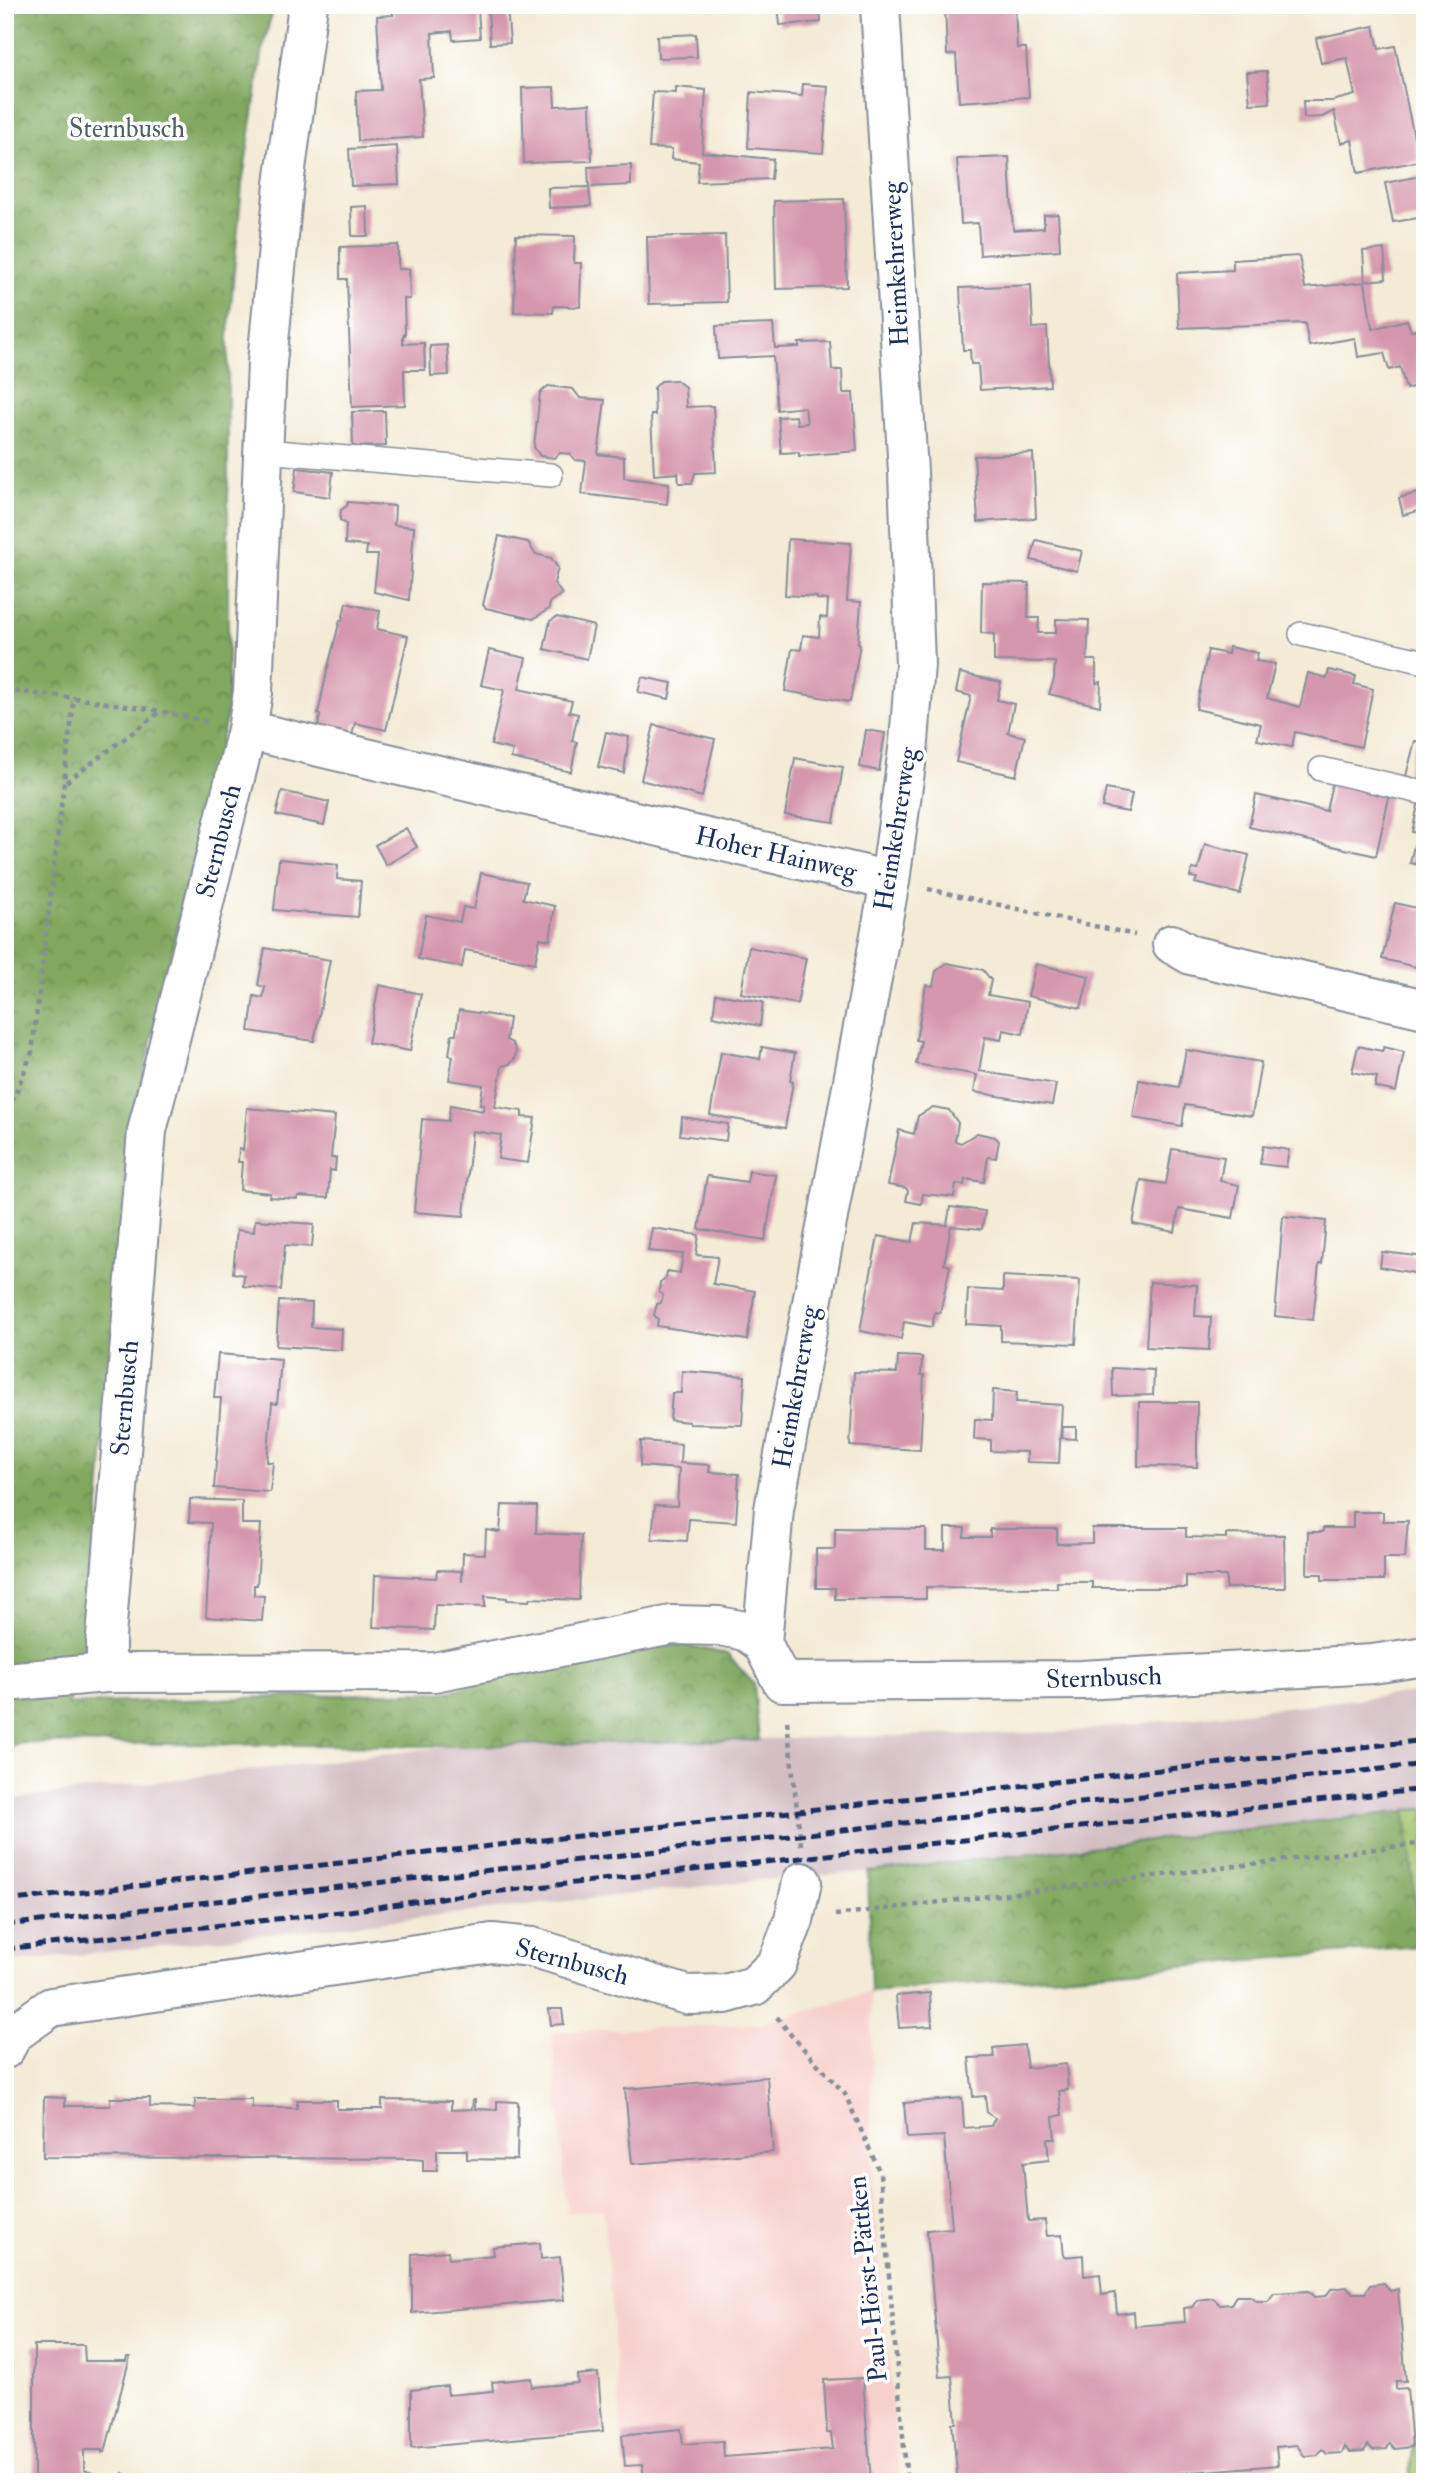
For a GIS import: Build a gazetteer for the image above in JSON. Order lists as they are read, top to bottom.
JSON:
{
  "streets": {
    "street": ["Heimkehrerweg", "Sternbusch", "Hoher Hainweg"],
    "path": ["Paul-Hörst-Pättken"]
  },
  "crossings": [
    ["Heimkehrerweg", "Hoher Hainweg"],
    ["Sternbusch", "Hoher Hainweg"],
    ["Sternbusch", "Paul-Hörst-Pättken"]
  ],
  "parks": ["Sternbusch"]
}
